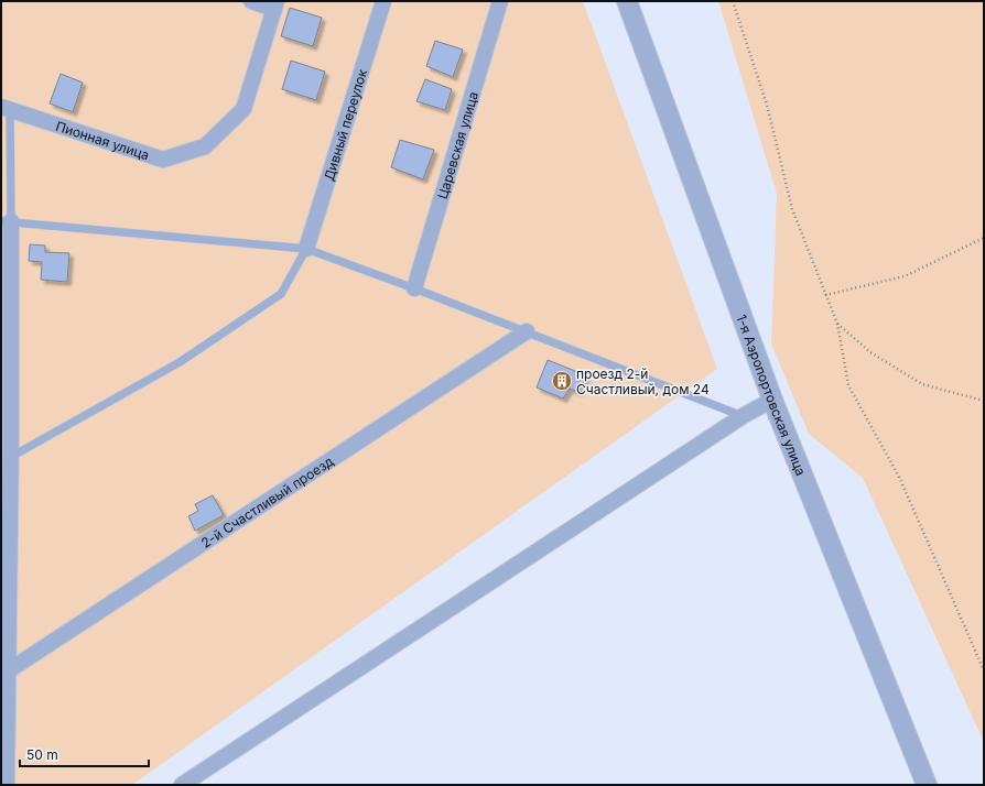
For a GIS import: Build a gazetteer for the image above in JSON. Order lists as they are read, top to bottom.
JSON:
{
  "streets": {
    "street": [
      "Дивный переулок",
      "Пионная улица",
      "Царевская улица",
      "1-я Аэропортовская улица",
      "2-й Счастливый проезд"
    ]
  },
  "places": {
    "building": ["проезд 2-й Счастливый, дом 24"]
  },
  "scale_bar": "50 m"
}
